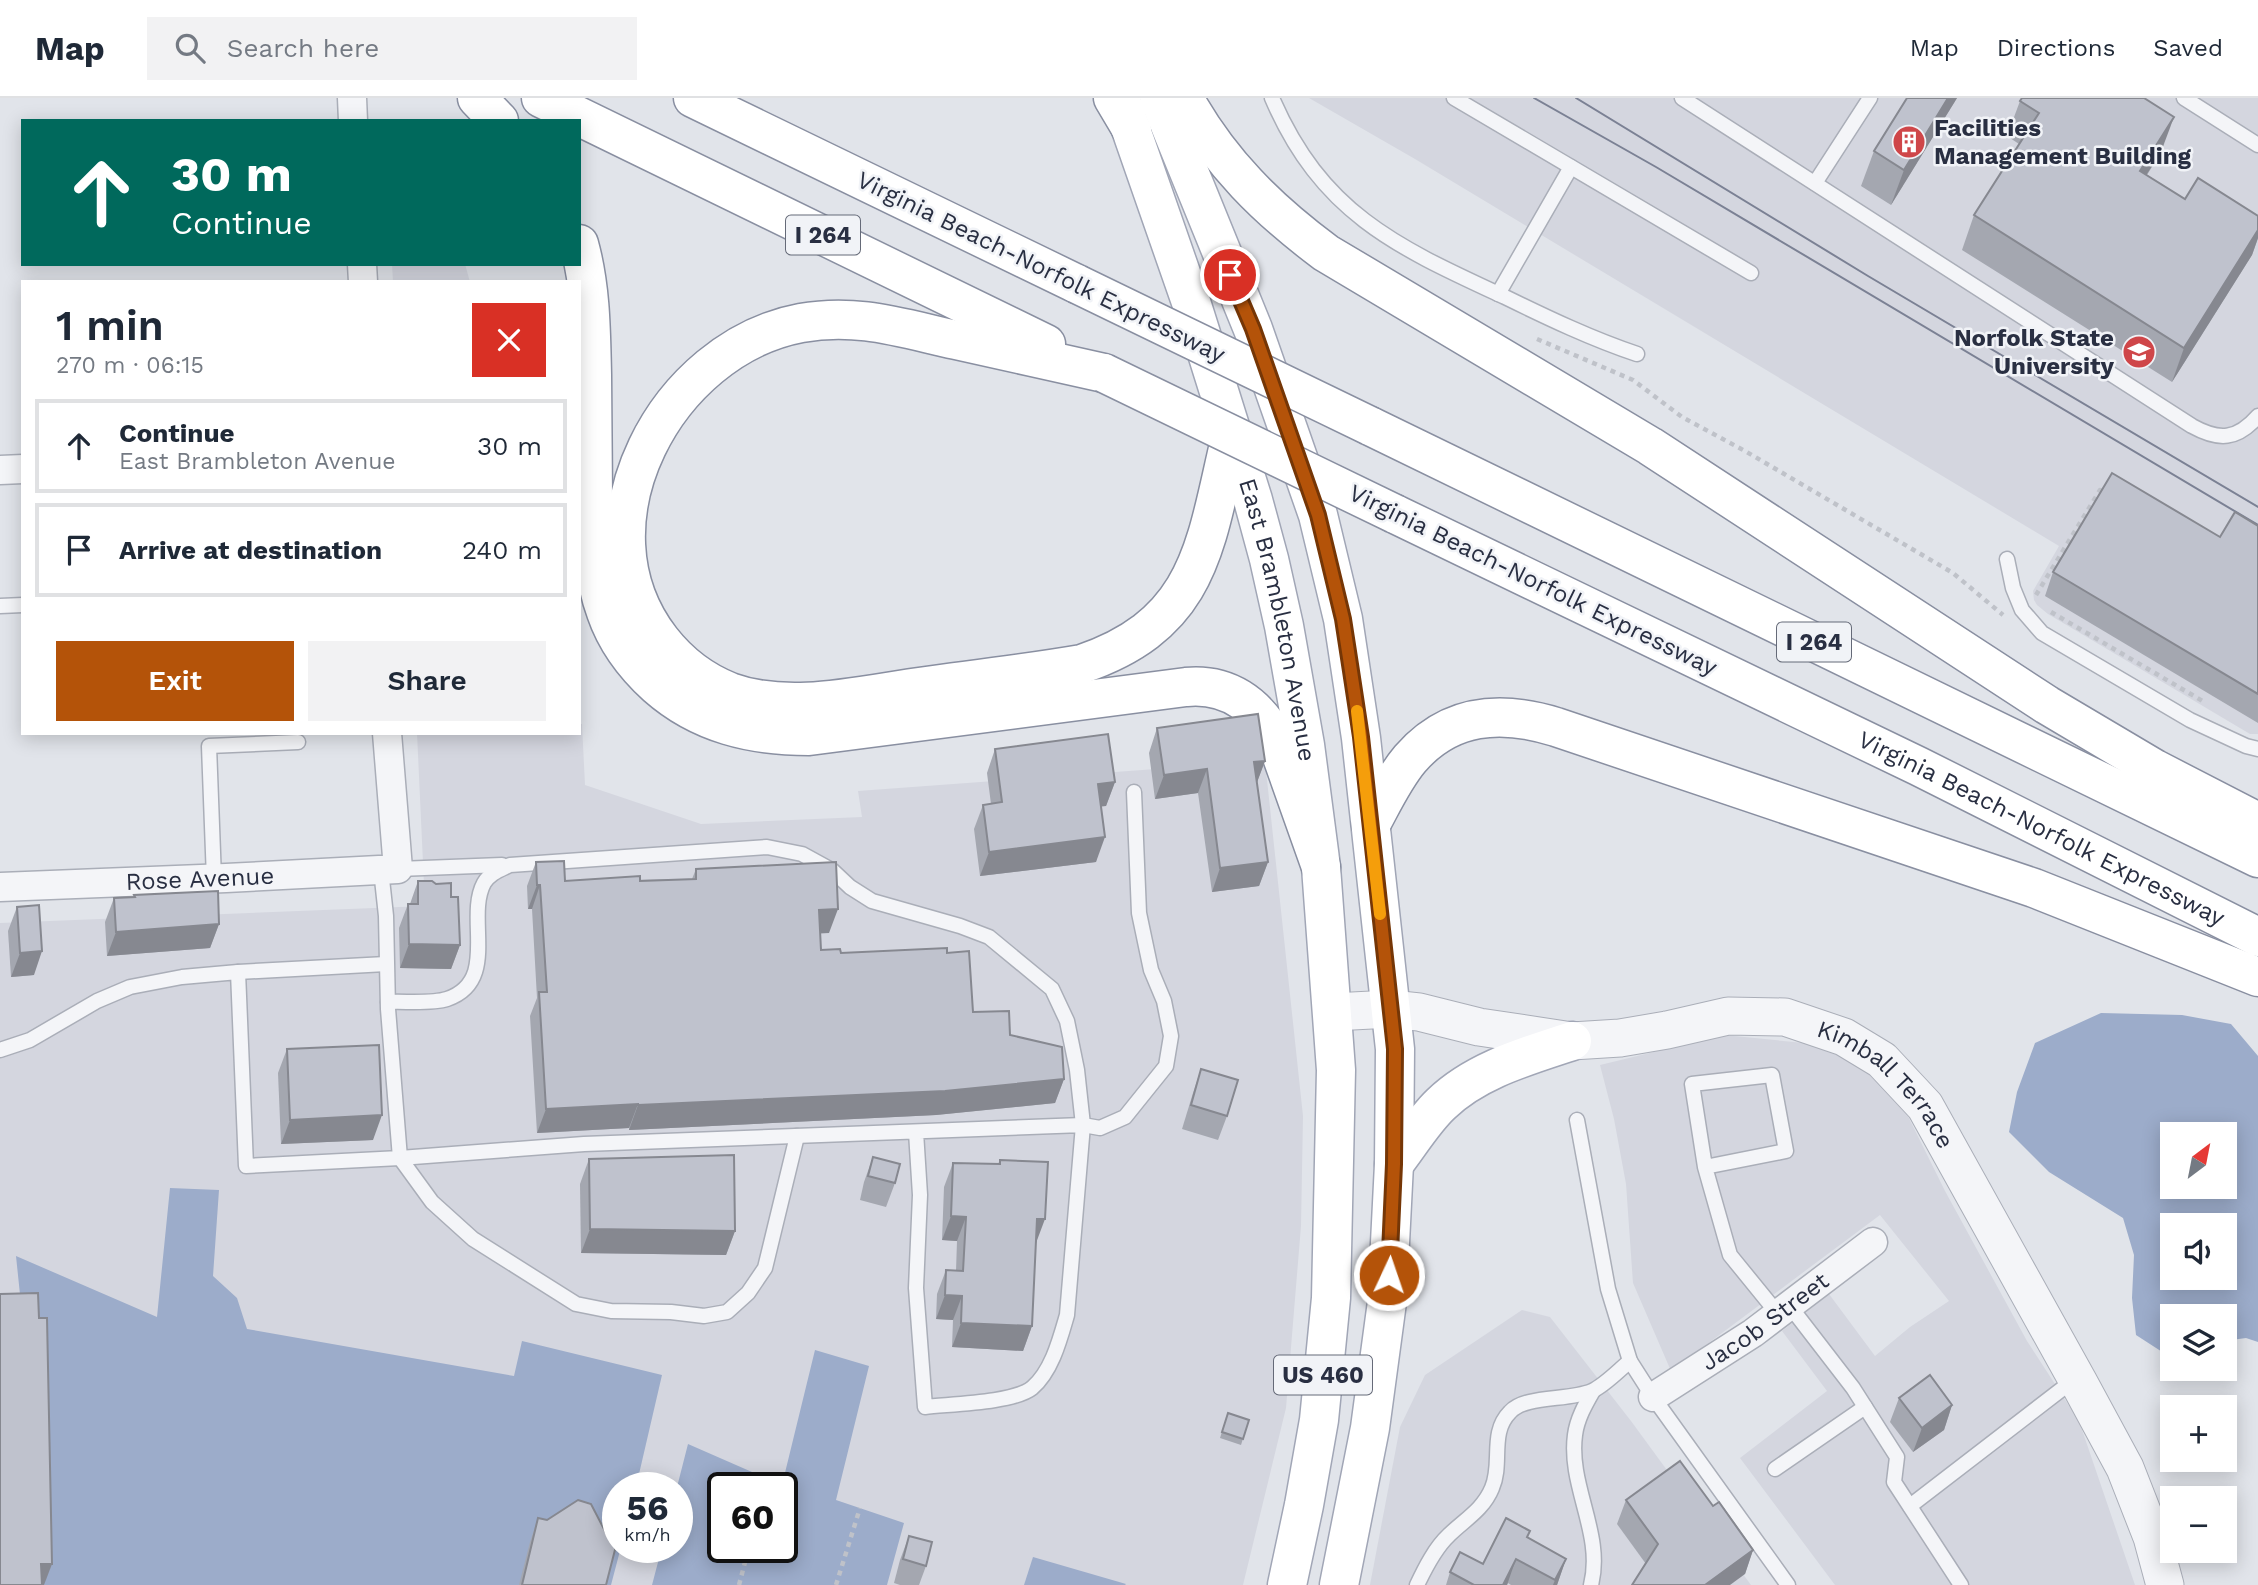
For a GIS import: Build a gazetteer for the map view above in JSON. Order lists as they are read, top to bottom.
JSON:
{
  "streets": {
    "main road": [
      "I 264",
      "Virginia Beach-Norfolk Expressway",
      "East Brambleton Avenue",
      "US 460"
    ],
    "street": ["Rose Avenue", "Kimball Terrace", "Jacob Street"]
  },
  "crossings": [
    ["East Brambleton Avenue", "Kimball Terrace"],
    ["Kimball Terrace", "US 460"]
  ],
  "places": {
    "building": ["Facilities Management Building"],
    "school or university": ["Norfolk State University"]
  },
  "north": "top right",
  "page": {
    "header": "Map",
    "search": "Search here",
    "nav": ["Map", "Directions", "Saved"],
    "turn": ["30 m", "Continue"],
    "heading": ["1 min", "270 m · 06:15"],
    "list": [
      {
        "name": "Continue",
        "note": "East Brambleton Avenue",
        "value": "30 m"
      },
      {
        "name": "Arrive at destination",
        "value": "240 m"
      }
    ],
    "buttons": ["Exit", "Share"],
    "map_buttons": ["+", "−"],
    "speed": "56 km/h",
    "limit": "60"
  }
}
